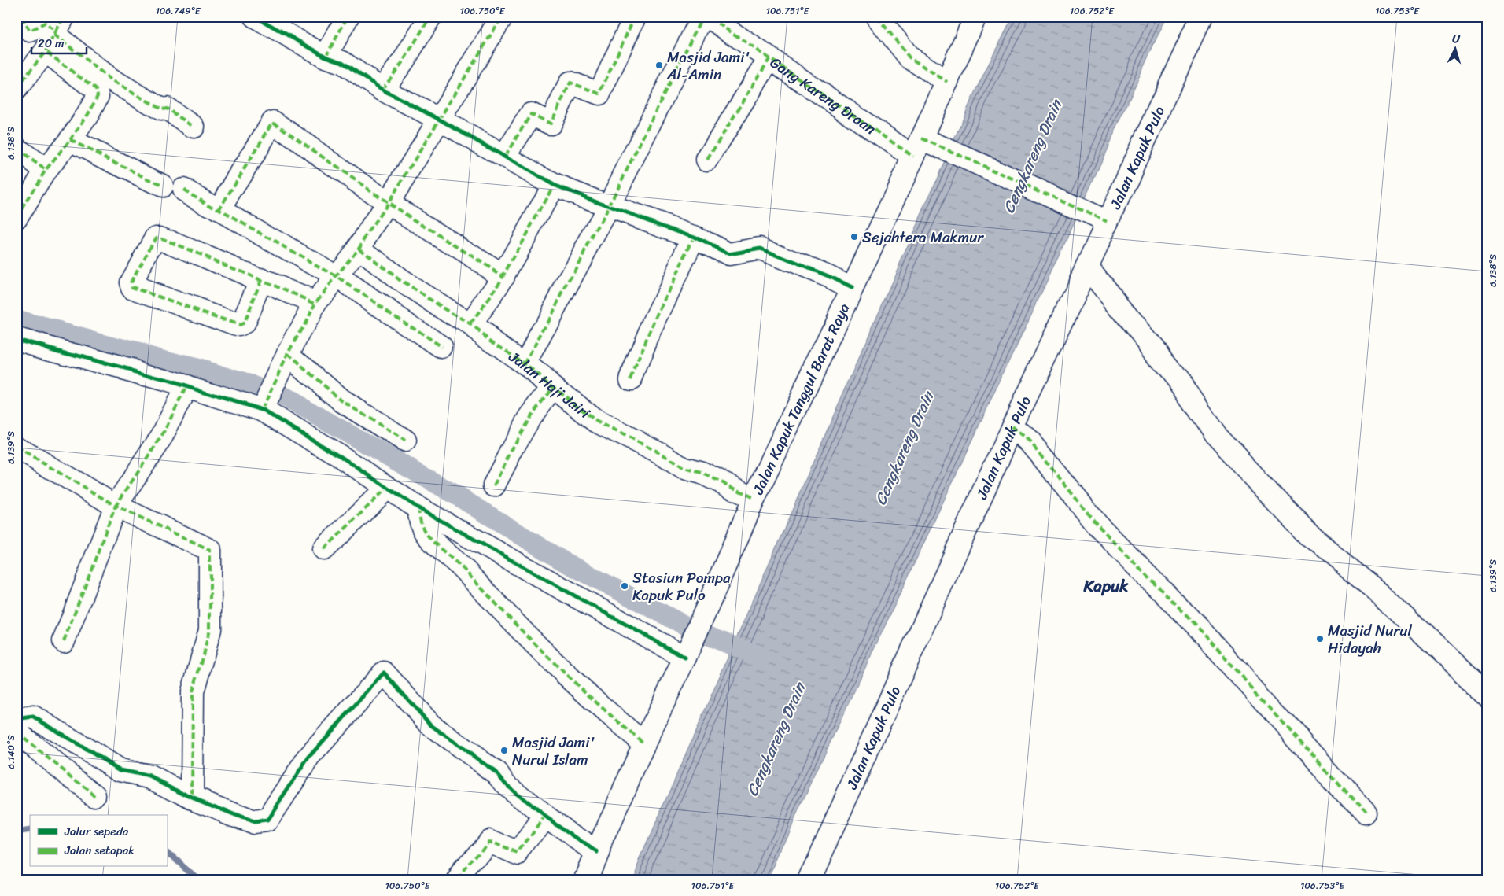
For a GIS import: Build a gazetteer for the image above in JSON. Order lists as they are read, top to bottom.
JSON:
{
  "streets": {
    "street": [
      "Gang Kareng Draan",
      "Jalan Kapuk Pulo",
      "Jalan Haji Jairi",
      "Jalan Kapuk Tanggul Barat Raya"
    ]
  },
  "crossings": [
    ["Gang Kareng Draan", "Jalan Kapuk Pulo"],
    ["Gang Kareng Draan", "Jalan Kapuk Tanggul Barat Raya"],
    ["Jalan Haji Jairi", "Jalan Kapuk Tanggul Barat Raya"]
  ],
  "districts": ["Kapuk"],
  "water": ["Cengkareng Drain"],
  "places": [
    "Masjid Jami' Al-Amin",
    "Sejahtera Makmur",
    "Stasiun Pompa Kapuk Pulo",
    "Masjid Nurul Hidayah",
    "Masjid Jami' Nurul Islam"
  ],
  "legend": ["Jalur sepeda", "Jalan setapak"],
  "scale_bar": "20 m",
  "north": "top",
  "coordinates": [
    "106.749°E",
    "106.750°E",
    "106.751°E",
    "106.752°E",
    "106.753°E",
    "6.138°S",
    "6.139°S",
    "6.140°S"
  ]
}
